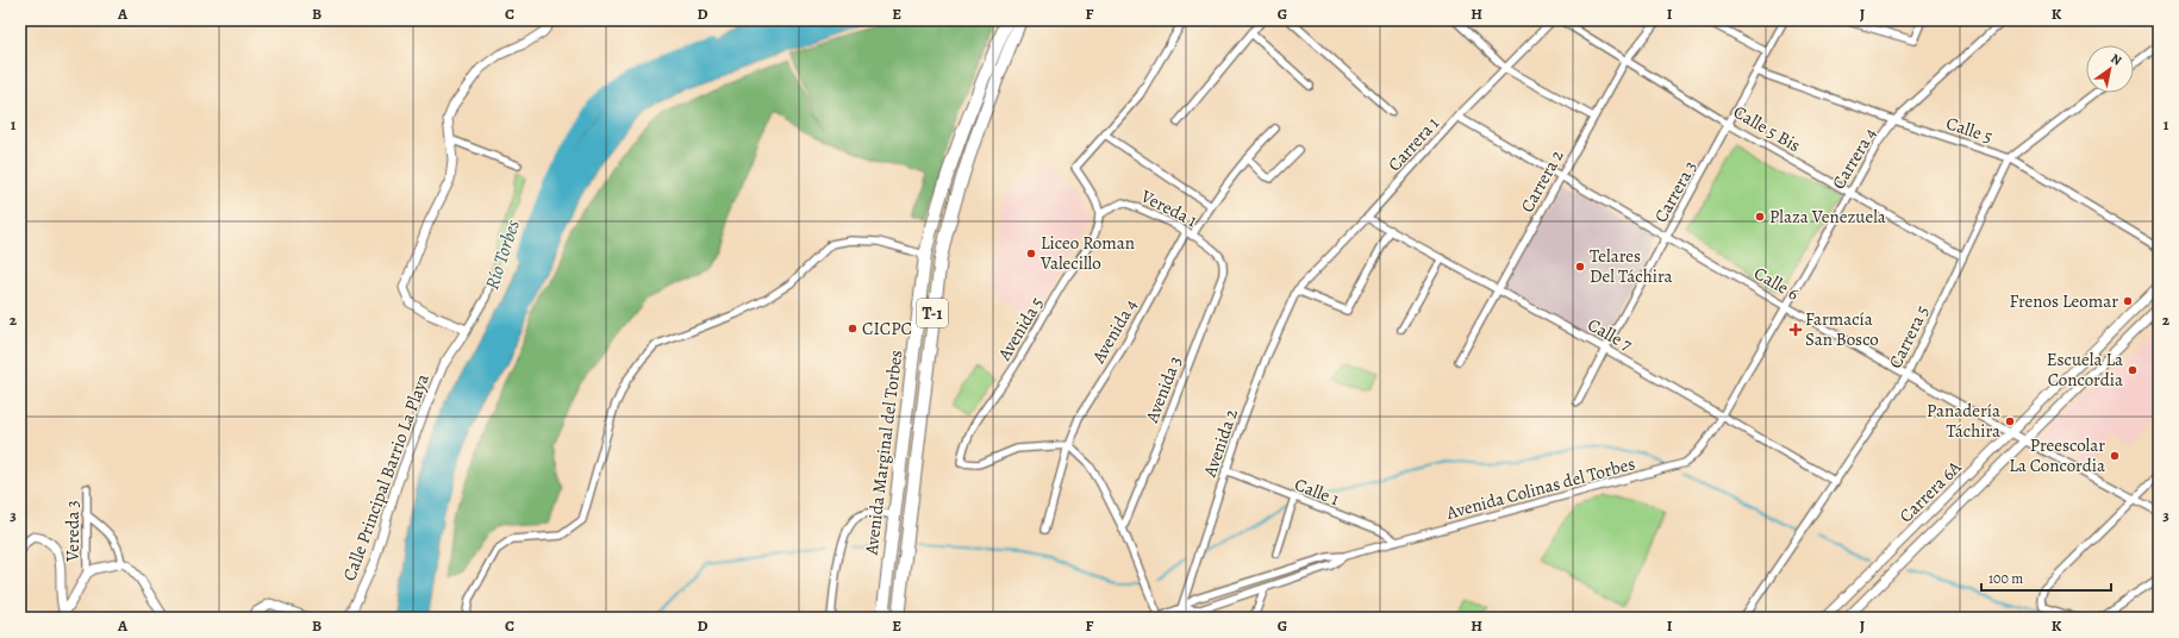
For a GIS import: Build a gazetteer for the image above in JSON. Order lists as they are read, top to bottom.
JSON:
{
  "streets": {
    "highway": ["T-1", "Avenida Marginal del Torbes"],
    "street": [
      "Calle 5 Bis",
      "Calle 5",
      "Carrera 1",
      "Carrera 4",
      "Carrera 2",
      "Carrera 3",
      "Vereda 1",
      "Calle 6",
      "Avenida 5",
      "Avenida 4",
      "Calle 7",
      "Carrera 5",
      "Avenida 3",
      "Avenida 2",
      "Calle Principal Barrio La Playa",
      "Avenida Colinas del Torbes",
      "Calle 1",
      "Carrera 6A",
      "Vereda 3"
    ]
  },
  "crossings": [
    ["Calle 5 Bis", "Carrera 4"],
    ["Calle 5 Bis", "Carrera 2"],
    ["Calle 5 Bis", "Carrera 3"],
    ["Calle 5 Bis", "Carrera 5"],
    ["Calle 5", "Carrera 4"],
    ["Calle 5", "Carrera 3"],
    ["Calle 5", "Carrera 5"],
    ["Carrera 1", "Calle 6"],
    ["Carrera 1", "Calle 7"],
    ["Carrera 1", "Avenida 2"],
    ["Carrera 4", "Calle 6"],
    ["Carrera 4", "Calle 7"],
    ["Carrera 4", "Avenida Colinas del Torbes"],
    ["Carrera 2", "Calle 6"],
    ["Carrera 2", "Calle 7"],
    ["Carrera 3", "Calle 6"],
    ["Carrera 3", "Calle 7"],
    ["Vereda 1", "Avenida 5"],
    ["Vereda 1", "Avenida 4"],
    ["Vereda 1", "Avenida 3"],
    ["Calle 6", "Carrera 5"],
    ["Calle 6", "Carrera 6A"],
    ["Avenida 5", "Avenida 4"],
    ["Calle 7", "Carrera 5"],
    ["Calle 7", "Avenida Colinas del Torbes"],
    ["Avenida 2", "Avenida Colinas del Torbes"],
    ["Avenida 2", "Calle 1"],
    ["Avenida Colinas del Torbes", "Calle 1"]
  ],
  "water": ["Río Torbes"],
  "places": {
    "other": [
      "Plaza Venezuela",
      "Liceo Roman Valecillo",
      "Telares Del Táchira",
      "Frenos Leomar",
      "CICPC",
      "Escuela La Concordia",
      "Panadería Táchira",
      "Preescolar La Concordia"
    ],
    "health": ["Farmacía San Bosco"]
  },
  "scale_bar": "100 m",
  "north": "top right",
  "grid": {
    "columns": [
      "A",
      "B",
      "C",
      "D",
      "E",
      "F",
      "G",
      "H",
      "I",
      "J",
      "K"
    ],
    "rows": ["1", "2", "3"]
  }
}
